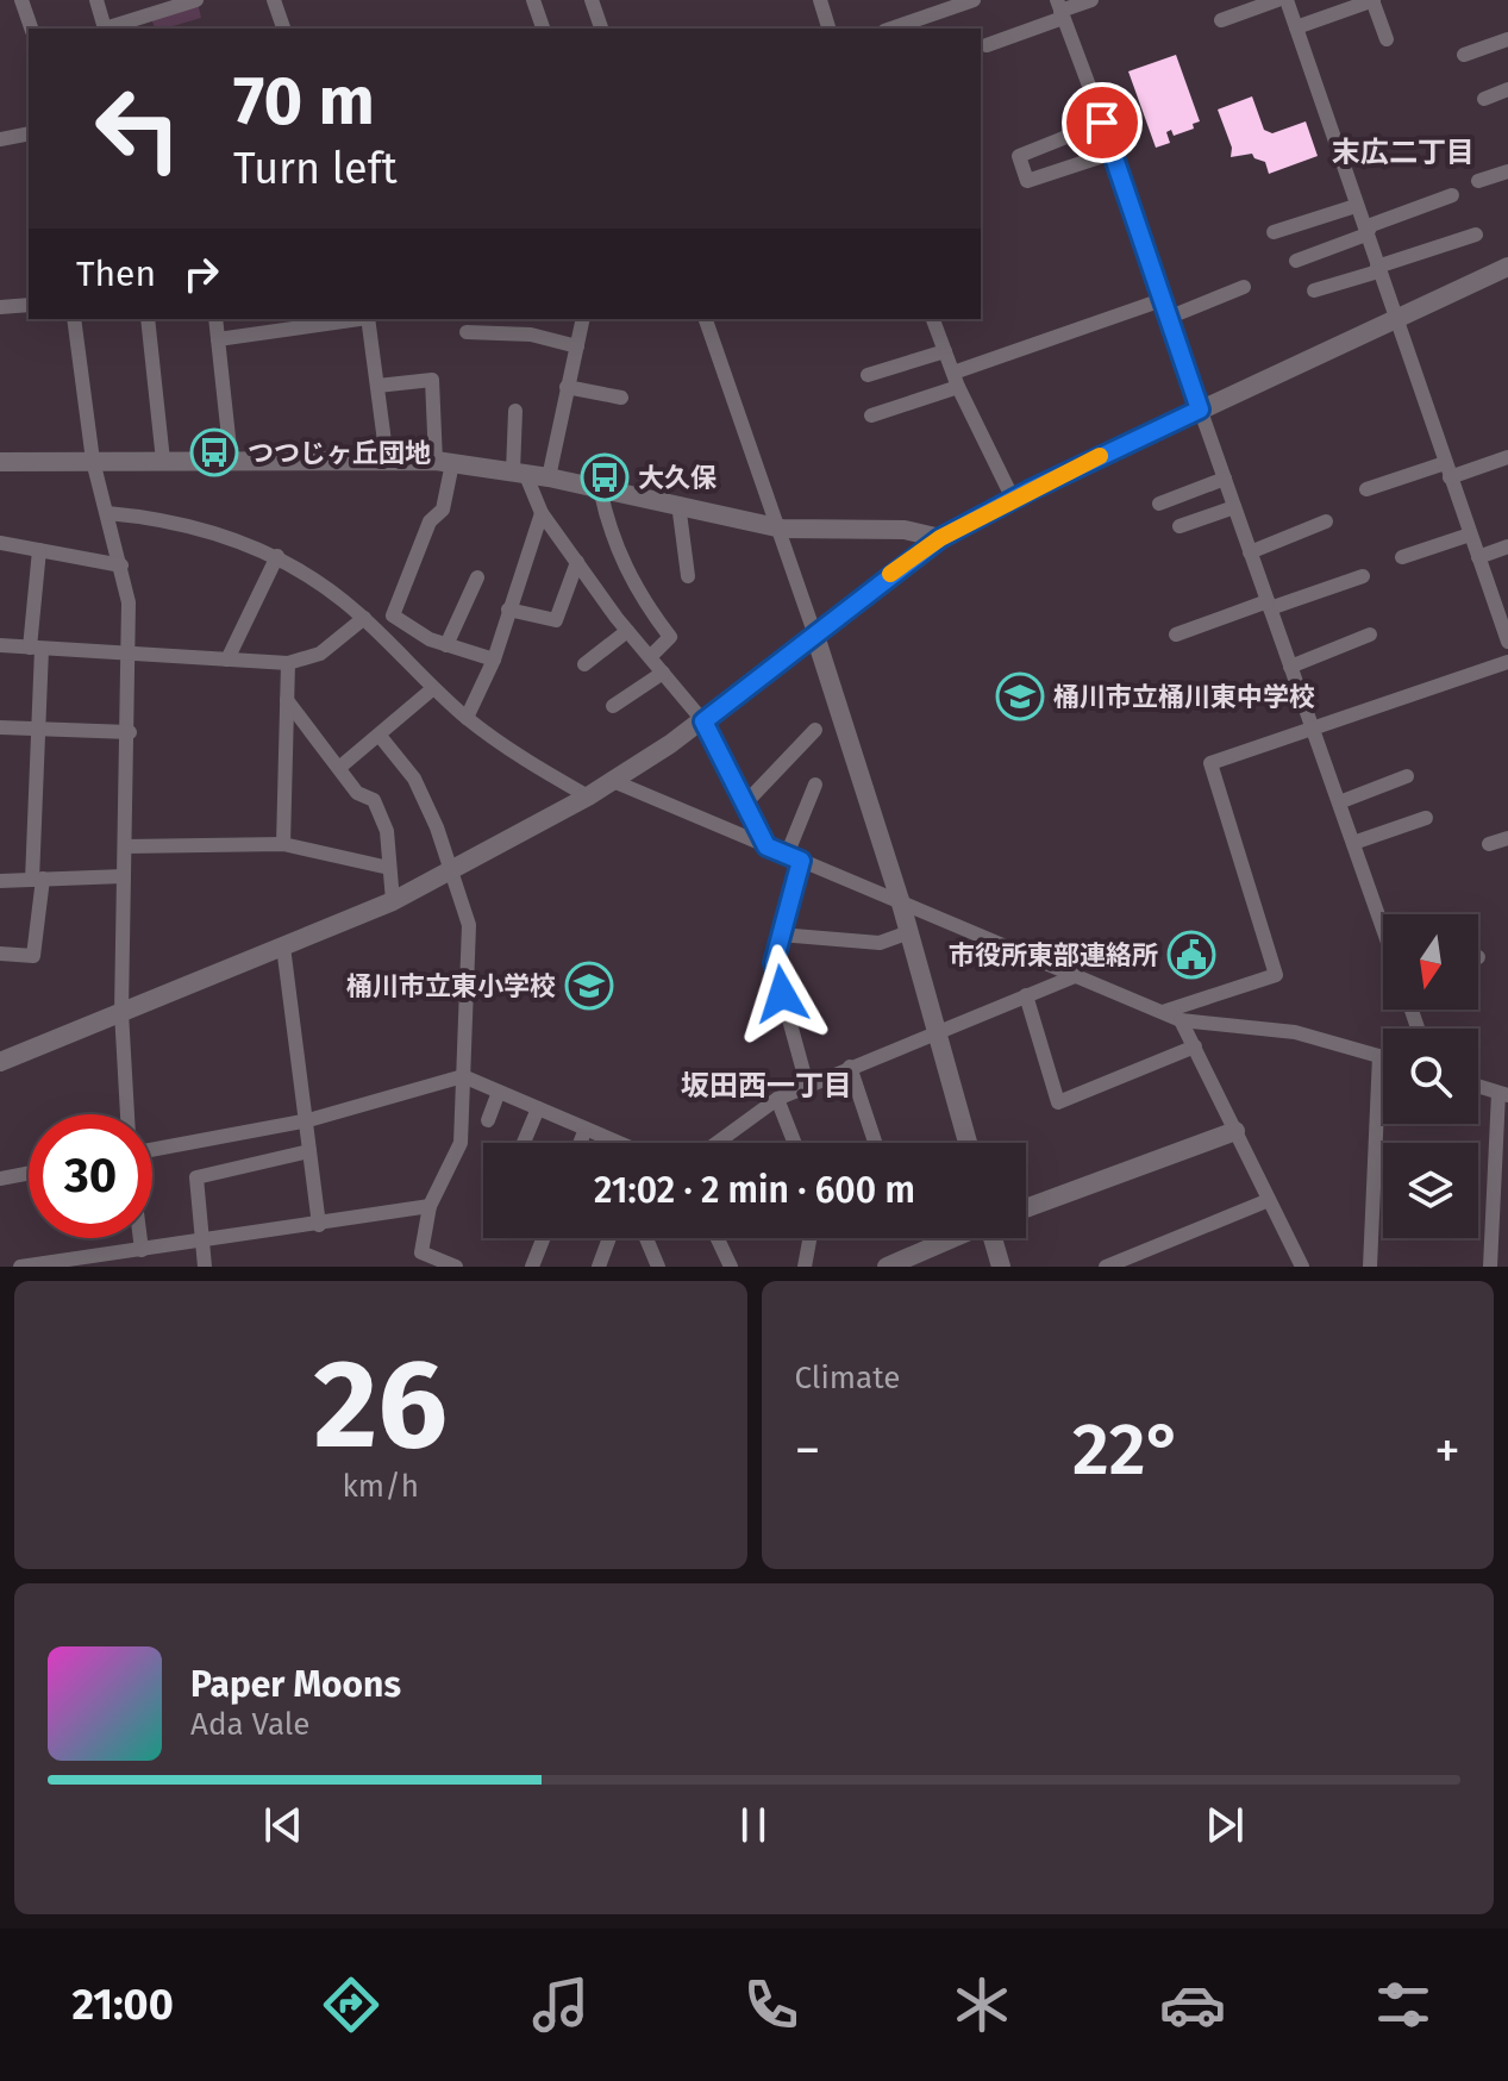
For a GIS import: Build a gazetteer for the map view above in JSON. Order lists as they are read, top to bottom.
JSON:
{
  "districts": ["末広二丁目", "坂田西一丁目"],
  "places": {
    "bus stop": ["つつじヶ丘団地", "大久保"],
    "school or university": ["桶川市立桶川東中学校", "桶川市立東小学校"],
    "public building": ["市役所東部連絡所"]
  },
  "north": "bottom",
  "page": {
    "turn": ["70 m", "Turn left"],
    "then": "Then",
    "limit": "30",
    "trip": "21:02 · 2 min · 600 m",
    "tile": [
      ["26", "km/h"],
      "Climate"
    ],
    "heat": ["−", "22°", "+"],
    "song": ["Paper Moons", "Ada Vale"],
    "tabs": "21:00"
  }
}
